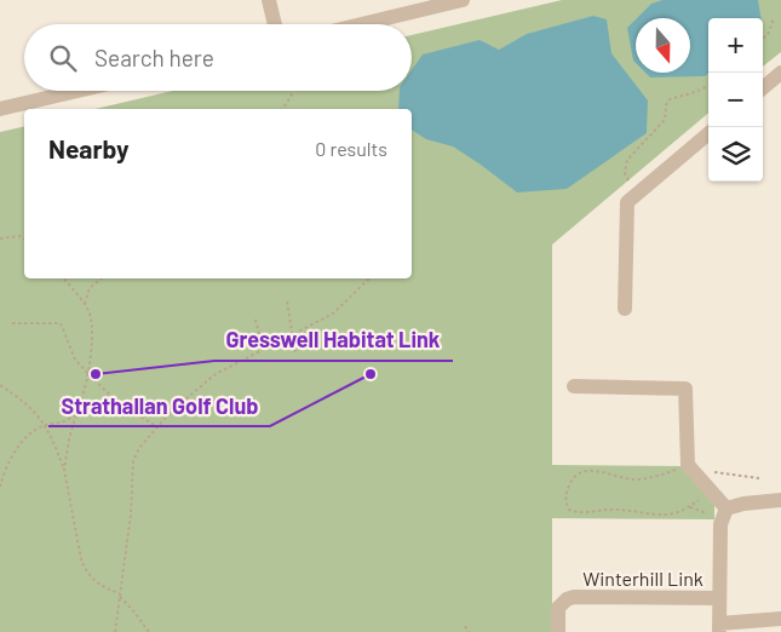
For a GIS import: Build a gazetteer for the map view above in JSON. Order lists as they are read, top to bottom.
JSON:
{
  "streets": {
    "street": ["Winterhill Link"]
  },
  "places": ["Gresswell Habitat Link", "Strathallan Golf Club"],
  "north": "bottom",
  "page": {
    "map_buttons": ["+", "−"],
    "search": "Search here",
    "heading": ["Nearby", "0 results"]
  }
}
